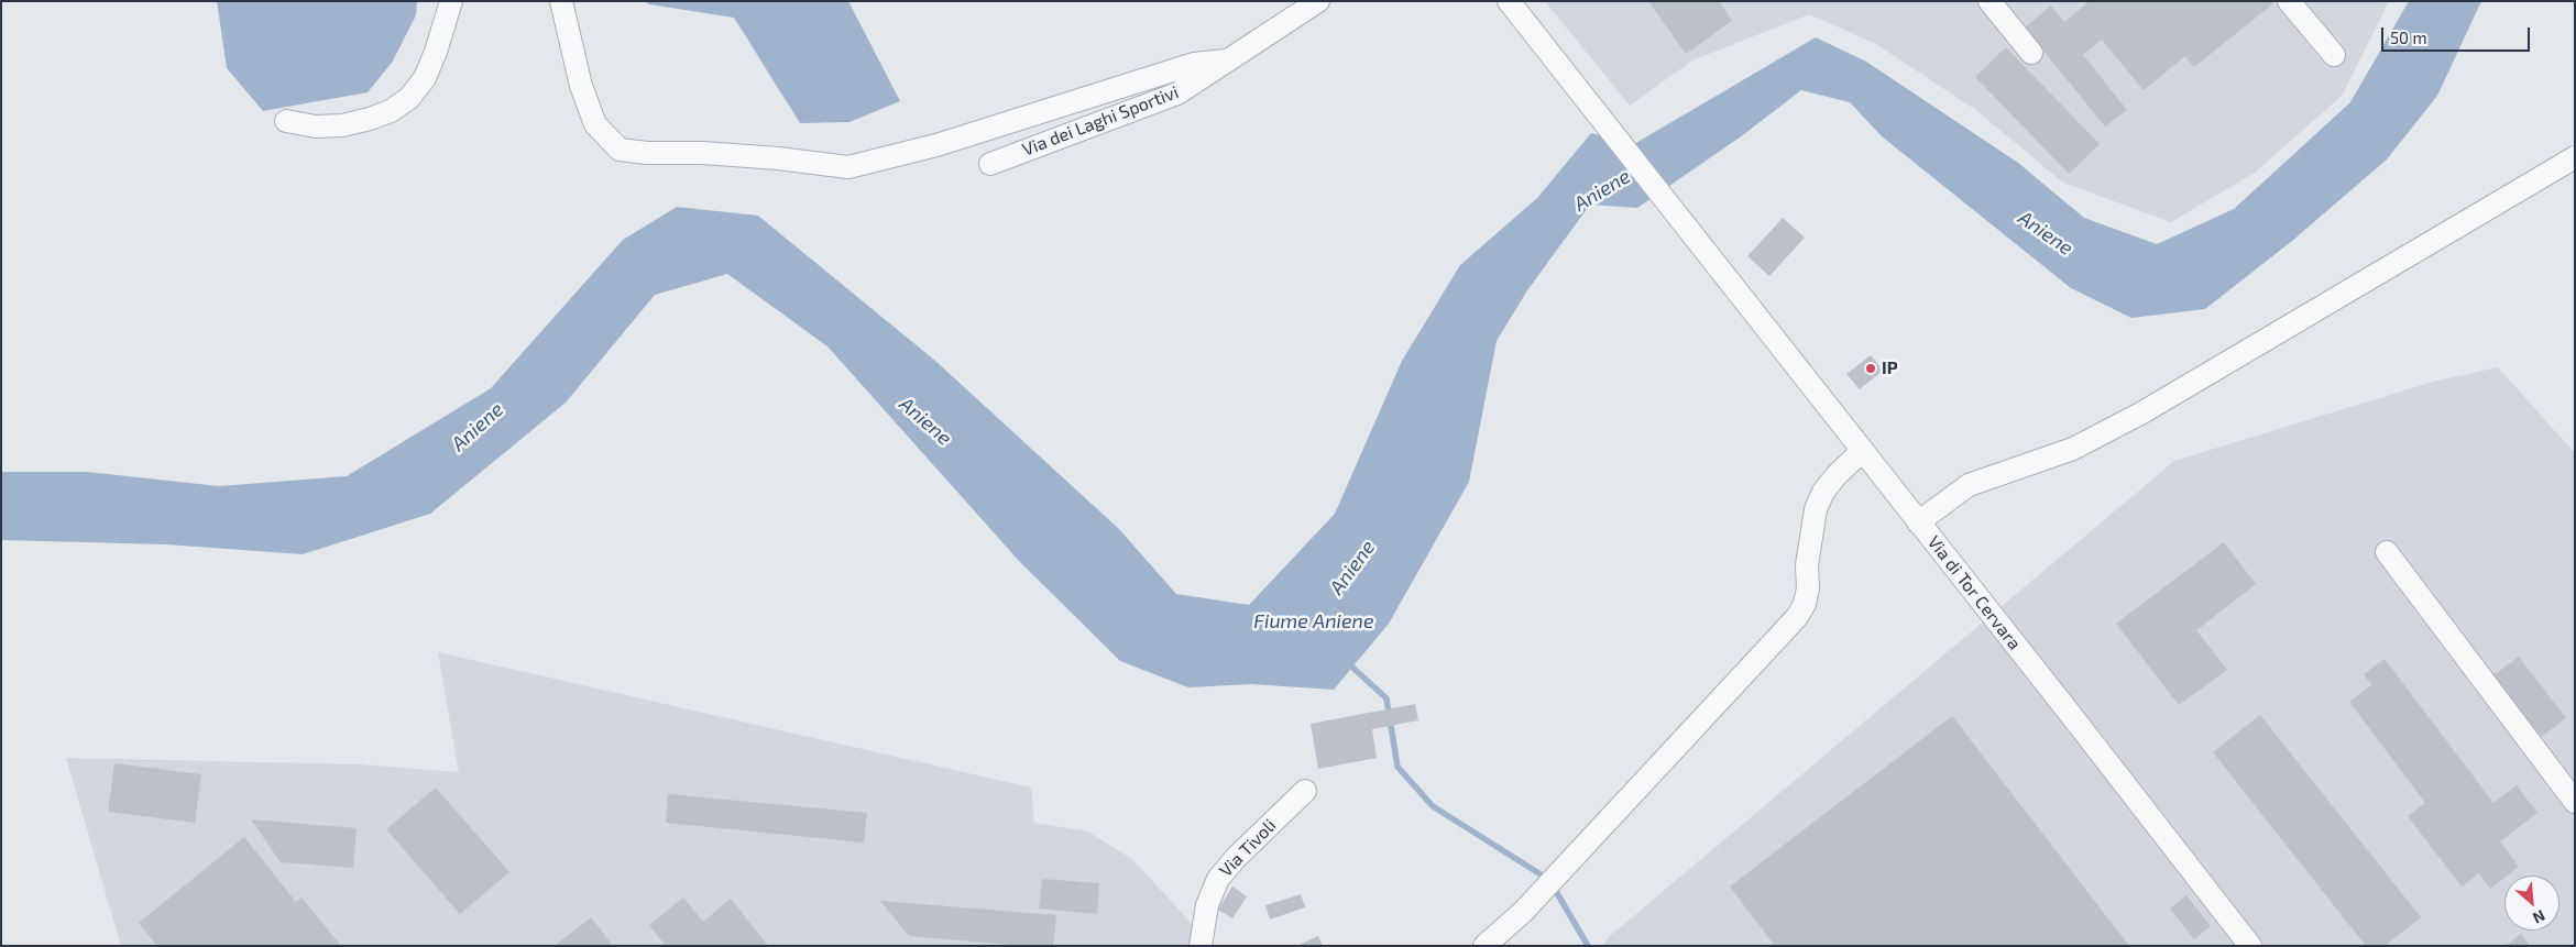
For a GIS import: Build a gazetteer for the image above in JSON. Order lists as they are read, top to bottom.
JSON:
{
  "streets": {
    "street": ["Via dei Laghi Sportivi", "Via di Tor Cervara", "Via Tivoli"]
  },
  "water": ["Aniene", "Fiume Aniene"],
  "places": ["IP"],
  "scale_bar": "50 m",
  "north": "bottom right"
}
